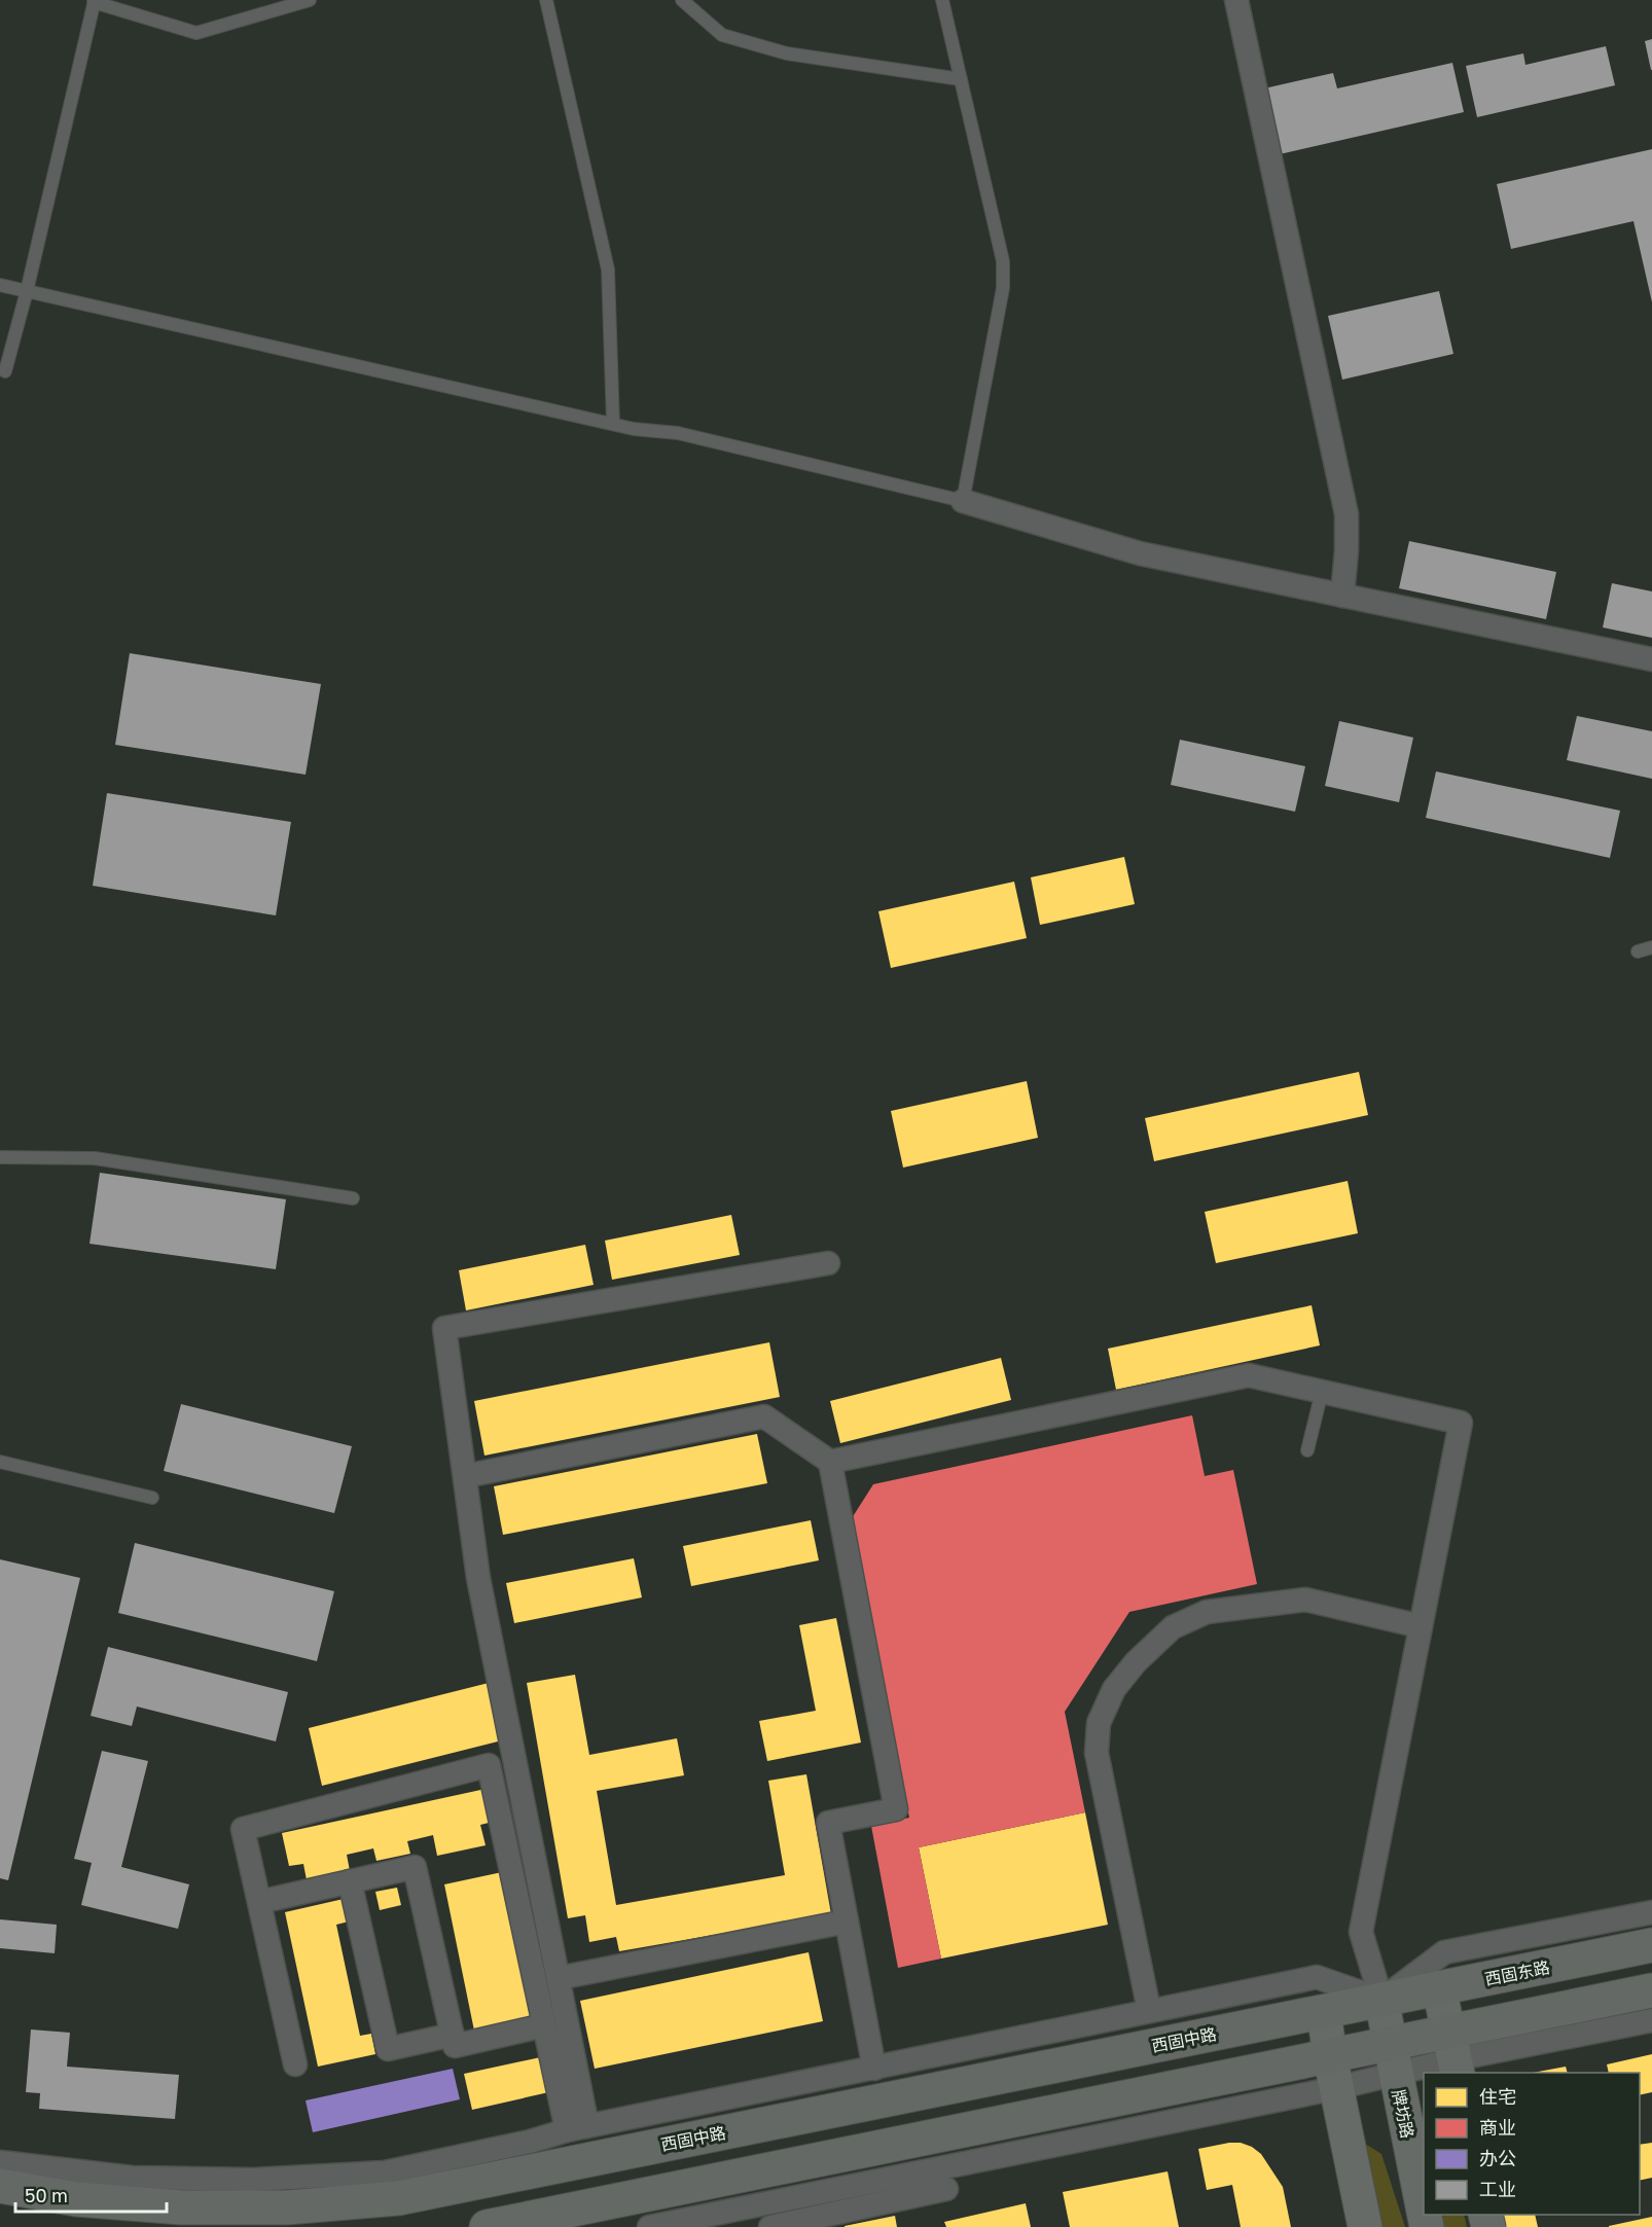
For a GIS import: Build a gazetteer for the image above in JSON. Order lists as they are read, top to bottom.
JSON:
{
  "streets": {
    "main road": ["西固东路", "西固中路"],
    "street": ["牌坊路"]
  },
  "crossings": [
    ["西固东路", "西固中路"],
    ["西固东路", "牌坊路"],
    ["西固中路", "牌坊路"]
  ],
  "legend": [
    "住宅",
    "商业",
    "办公",
    "工业"
  ],
  "scale_bar": "50 m"
}
